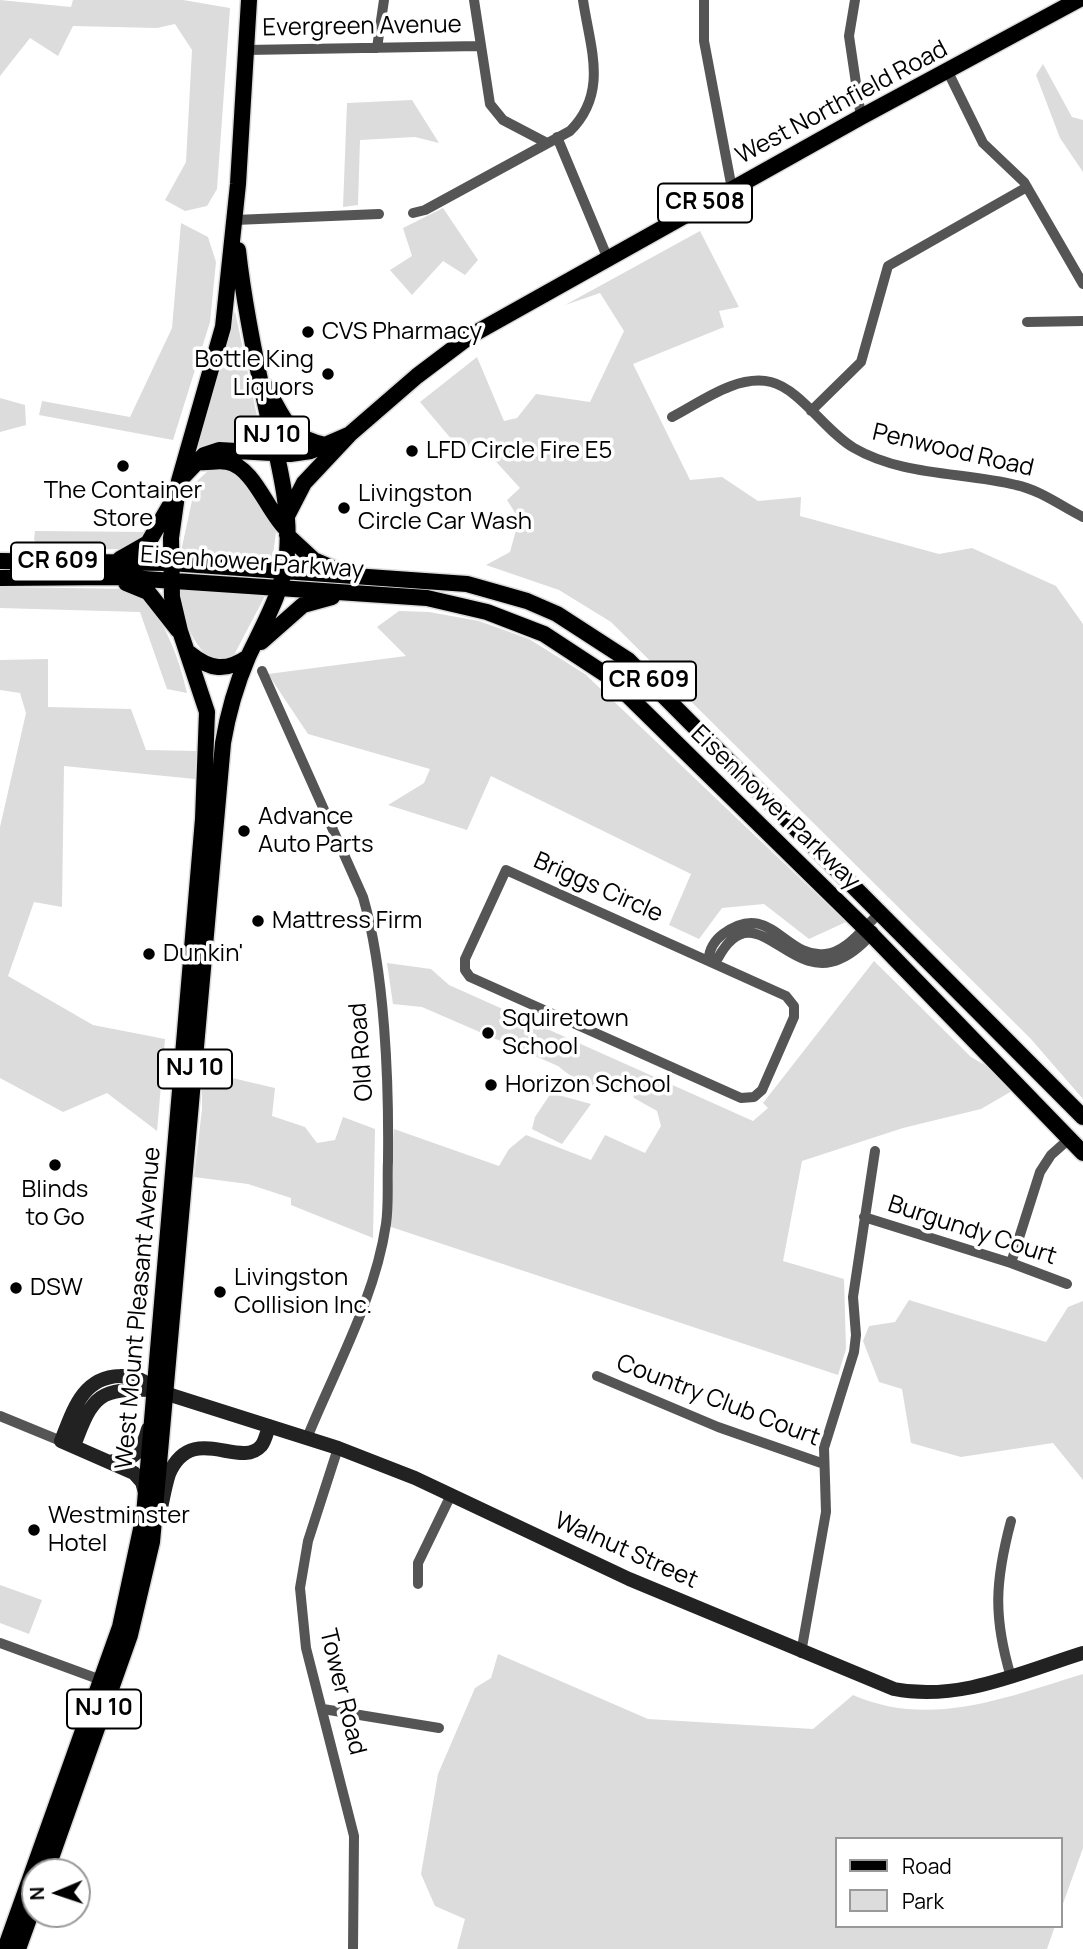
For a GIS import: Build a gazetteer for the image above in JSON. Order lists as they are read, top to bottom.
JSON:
{
  "streets": {
    "main road": [
      "West Northfield Road",
      "CR 508",
      "NJ 10",
      "CR 609",
      "Eisenhower Parkway",
      "West Mount Pleasant Avenue"
    ],
    "street": [
      "Evergreen Avenue",
      "Penwood Road",
      "Briggs Circle",
      "Old Road",
      "Burgundy Court",
      "Country Club Court",
      "Walnut Street",
      "Tower Road"
    ]
  },
  "crossings": [
    ["Evergreen Avenue", "NJ 10"],
    ["West Northfield Road", "CR 508"],
    ["CR 508", "NJ 10"],
    ["NJ 10", "Eisenhower Parkway"],
    ["NJ 10", "West Mount Pleasant Avenue"],
    ["Old Road", "Walnut Street"],
    ["West Mount Pleasant Avenue", "Walnut Street"],
    ["Walnut Street", "Tower Road"]
  ],
  "places": [
    "CVS Pharmacy",
    "Bottle King Liquors",
    "LFD Circle Fire E5",
    "The Container Store",
    "Livingston Circle Car Wash",
    "Advance Auto Parts",
    "Mattress Firm",
    "Dunkin'",
    "Squiretown School",
    "Horizon School",
    "Blinds to Go",
    "DSW",
    "Livingston Collision Inc.",
    "Westminster Hotel"
  ],
  "legend": ["Road", "Park"],
  "north": "left"
}
